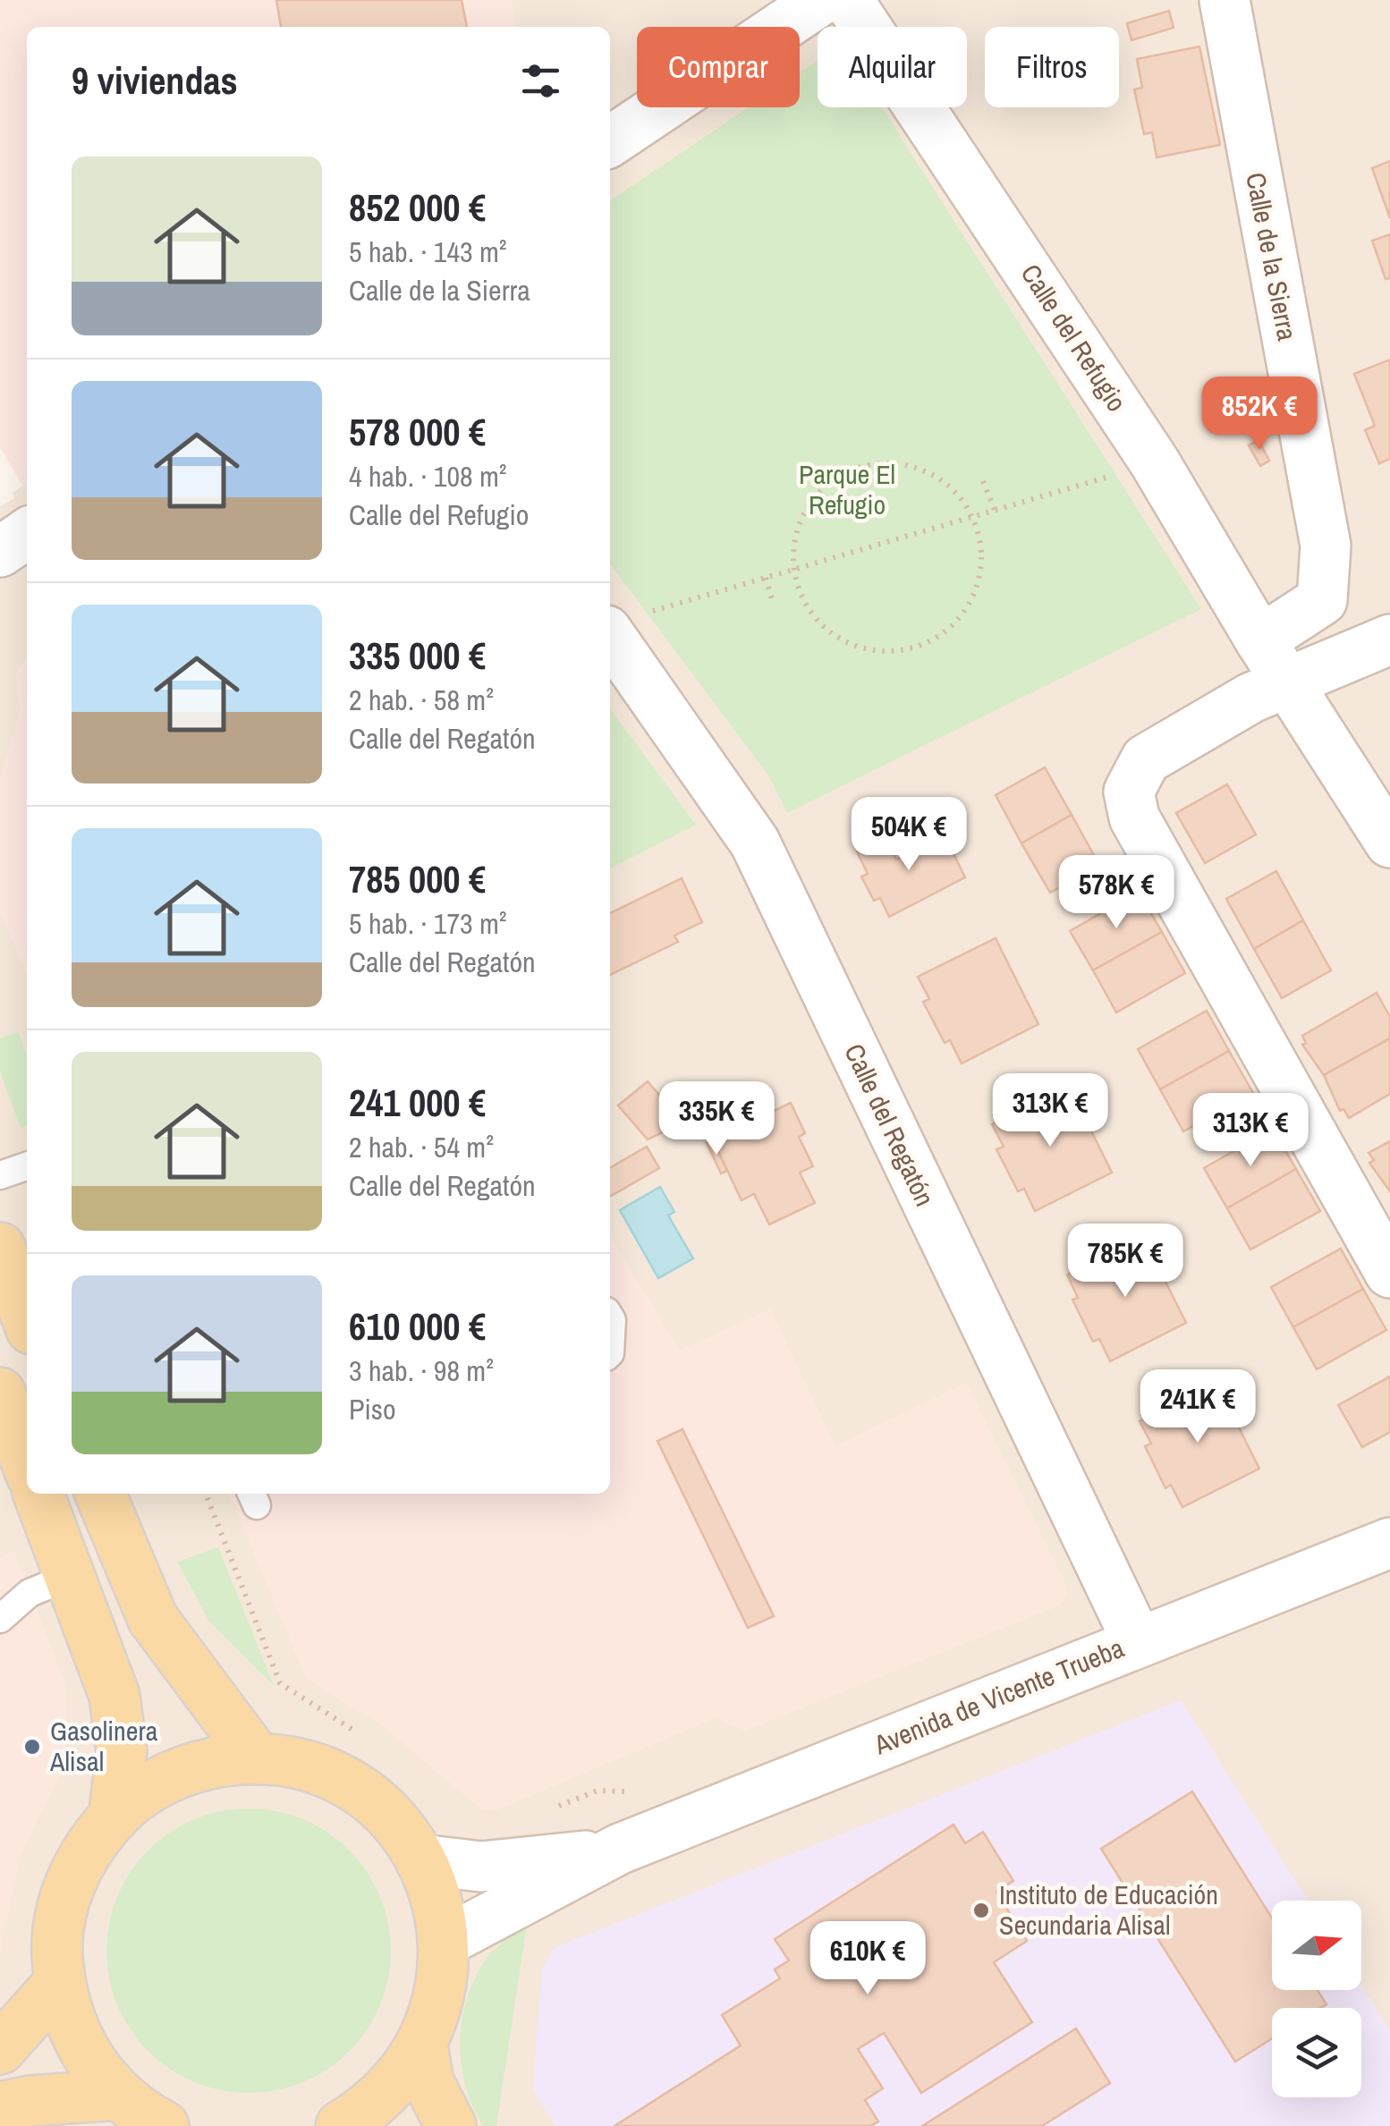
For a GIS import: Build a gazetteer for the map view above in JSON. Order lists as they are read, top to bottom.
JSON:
{
  "streets": {
    "street": [
      "Calle de la Sierra",
      "Calle del Refugio",
      "Calle del Regatón",
      "Avenida de Vicente Trueba"
    ]
  },
  "crossings": [
    ["Calle de la Sierra", "Calle del Refugio"],
    ["Calle del Regatón", "Avenida de Vicente Trueba"]
  ],
  "parks": ["Parque El Refugio"],
  "places": ["Gasolinera Alisal", "Instituto de Educación Secundaria Alisal"],
  "north": "right",
  "page": {
    "chip": ["Comprar", "Alquilar", "Filtros"],
    "heading": "9 viviendas",
    "list": [
      {
        "name": "852 000 €",
        "note": "5 hab. · 143 m² · Calle de la Sierra"
      },
      {
        "name": "578 000 €",
        "note": "4 hab. · 108 m² · Calle del Refugio"
      },
      {
        "name": "335 000 €",
        "note": "2 hab. · 58 m² · Calle del Regatón"
      },
      {
        "name": "785 000 €",
        "note": "5 hab. · 173 m² · Calle del Regatón"
      },
      {
        "name": "241 000 €",
        "note": "2 hab. · 54 m² · Calle del Regatón"
      },
      {
        "name": "610 000 €",
        "note": "3 hab. · 98 m² · Piso"
      }
    ],
    "price": [
      "852K €",
      "504K €",
      "578K €",
      "313K €",
      "335K €",
      "313K €",
      "785K €",
      "241K €",
      "610K €"
    ]
  }
}
